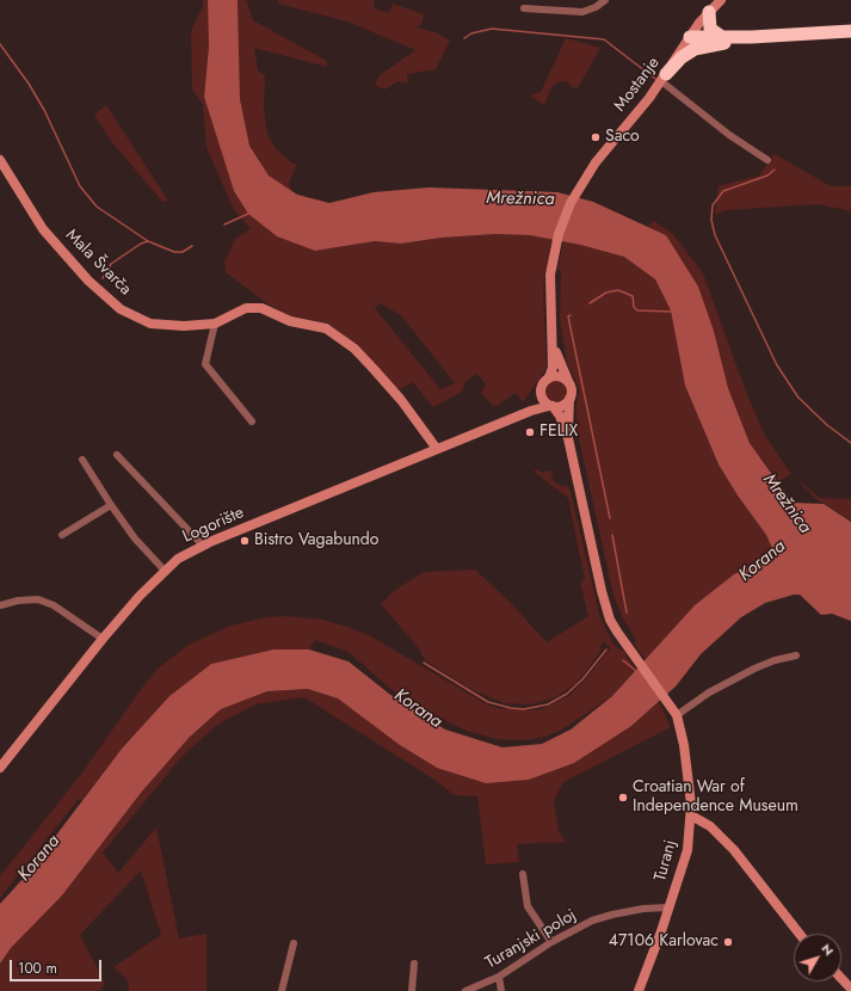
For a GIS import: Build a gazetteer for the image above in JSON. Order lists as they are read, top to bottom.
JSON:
{
  "streets": {
    "main road": [
      "Mostanje",
      "Mala Švarča",
      "Logorište",
      "Turanj"
    ],
    "street": ["Turanjski poloj"]
  },
  "crossings": [
    ["Mala Švarča", "Logorište"],
    ["Turanj", "Turanjski poloj"]
  ],
  "water": ["Mrežnica", "Korana"],
  "places": [
    "Saco",
    "FELIX",
    "Bistro Vagabundo",
    "Croatian War of Independence Museum",
    "47106 Karlovac"
  ],
  "scale_bar": "100 m",
  "north": "top right"
}
